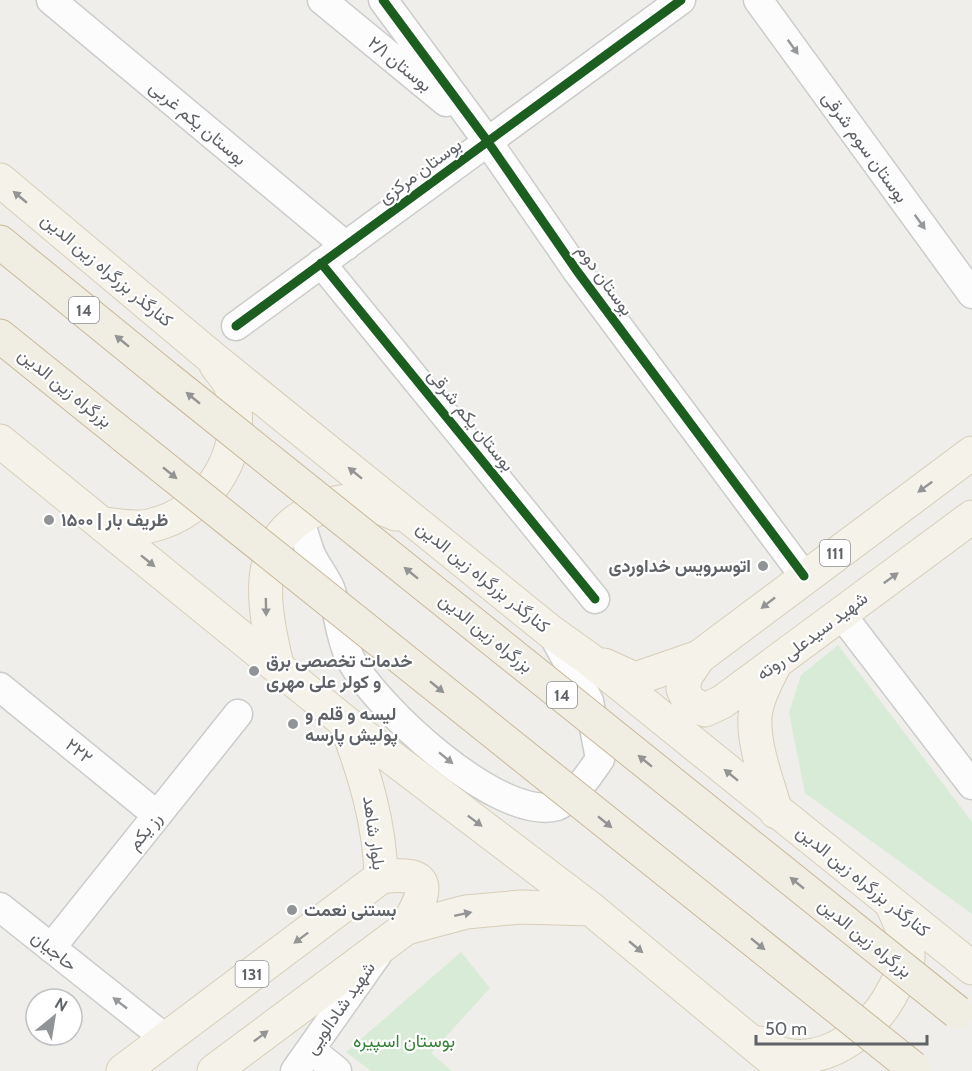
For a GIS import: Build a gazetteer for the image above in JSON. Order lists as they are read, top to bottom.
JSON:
{
  "streets": {
    "highway": ["14", "بزرگراه زین الدین"],
    "main road": [
      "کنارگذر بزرگراه زین الدین",
      "111",
      "شهید سیدعلی روته",
      "بلوار شاهد",
      "131"
    ],
    "street": [
      "بوستان ۲/۱",
      "بوستان یکم غربی",
      "بوستان سوم شرقی",
      "بوستان مرکزی",
      "بوستان دوم",
      "بوستان یکم شرقی",
      "۲۲۲",
      "رز یکم",
      "حاجیان",
      "شهید شادالویی"
    ]
  },
  "crossings": [
    ["بوستان ۲/۱", "بوستان مرکزی"],
    ["بوستان ۲/۱", "بوستان دوم"],
    ["بوستان یکم غربی", "بوستان مرکزی"],
    ["بوستان مرکزی", "بوستان دوم"],
    ["بوستان مرکزی", "بوستان یکم شرقی"],
    ["کنارگذر بزرگراه زین الدین", "شهید سیدعلی روته"],
    ["بوستان دوم", "شهید سیدعلی روته"],
    ["۲۲۲", "رز یکم"],
    ["رز یکم", "حاجیان"],
    ["بلوار شاهد", "حاجیان"]
  ],
  "one_way": ["بوستان سوم شرقی", "حاجیان"],
  "parks": ["بوستان اسپیره"],
  "places": [
    "ظریف بار | ۱۵۰۰",
    "اتوسرویس خداوردی",
    "خدمات تخصصی برق و کولر علی مهری",
    "لیسه و قلم و پولیش پارسه",
    "بستنی نعمت"
  ],
  "scale_bar": "50 m",
  "north": "top right"
}
